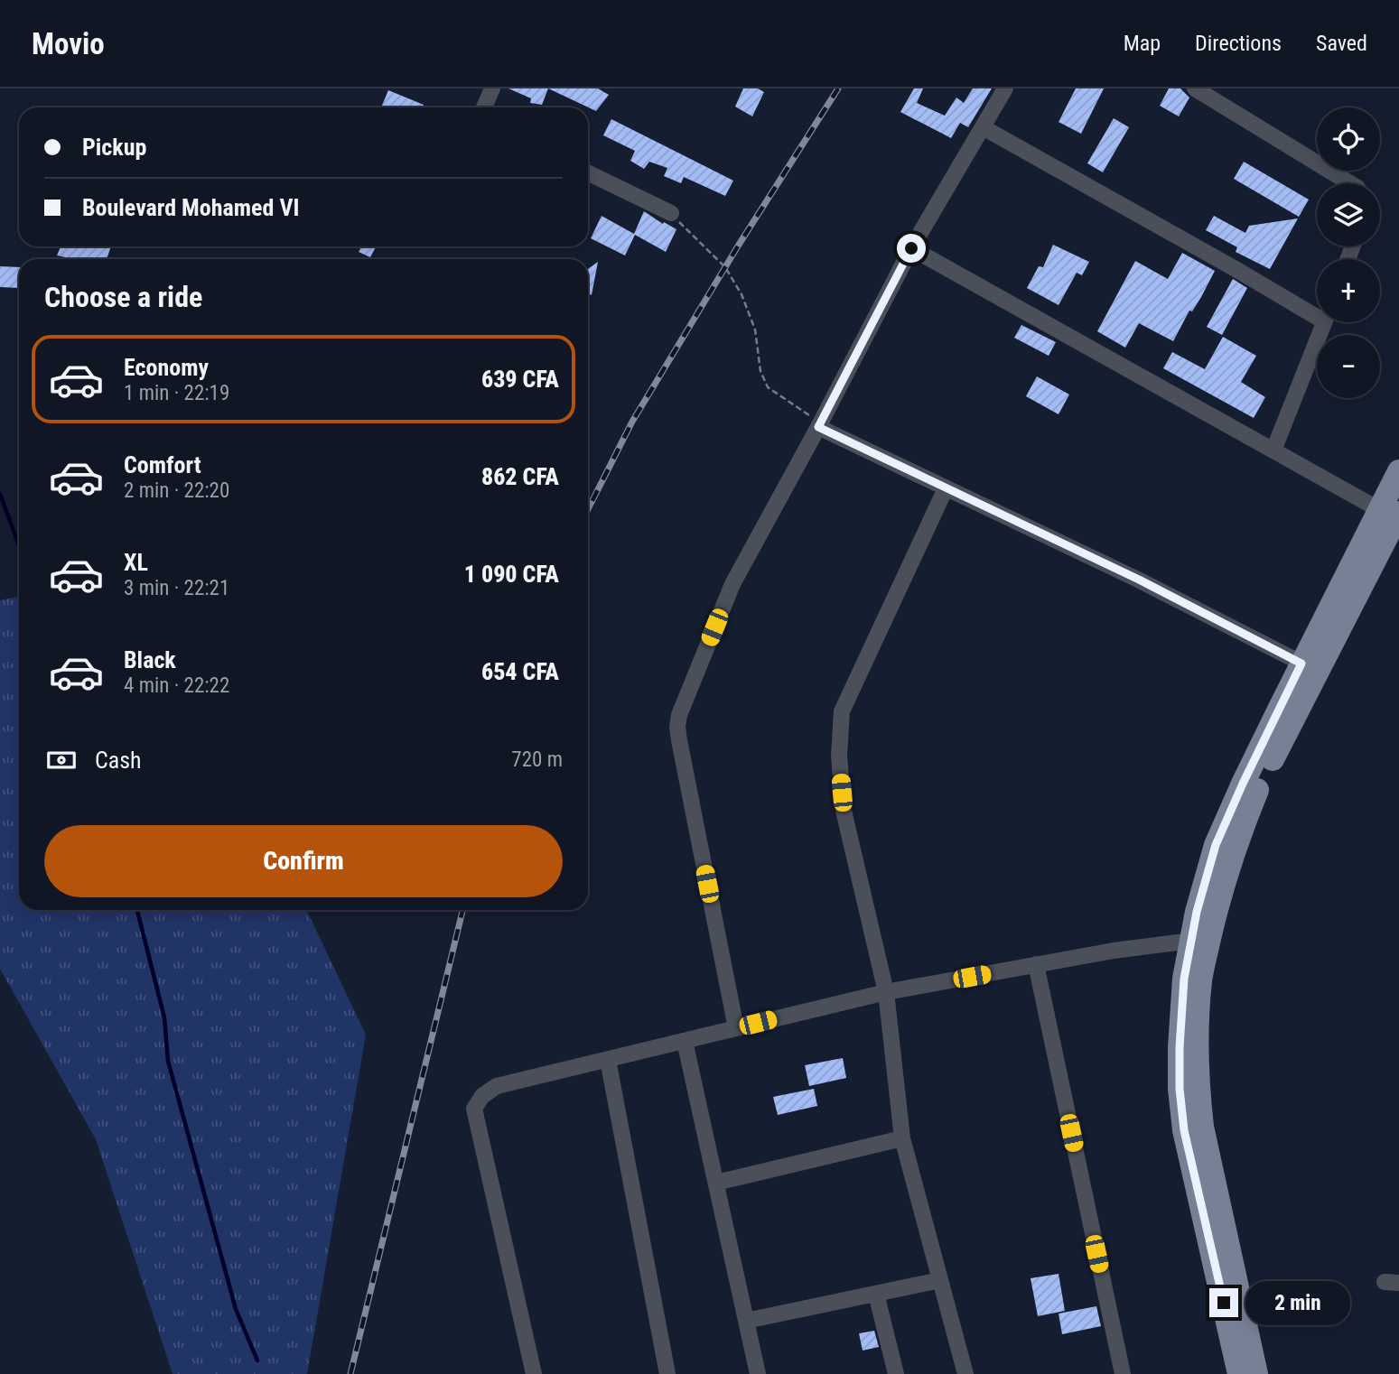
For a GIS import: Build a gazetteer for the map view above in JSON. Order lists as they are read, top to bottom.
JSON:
{
  "page": {
    "header": "Movio",
    "nav": ["Map", "Directions", "Saved"],
    "map_buttons": ["+", "−"],
    "banner": ["Pickup", "Boulevard Mohamed VI"],
    "heading": "Choose a ride",
    "list": [
      {
        "name": "Economy",
        "note": "1 min · 22:19",
        "value": "639 CFA"
      },
      {
        "name": "Comfort",
        "note": "2 min · 22:20",
        "value": "862 CFA"
      },
      {
        "name": "XL",
        "note": "3 min · 22:21",
        "value": "1 090 CFA"
      },
      {
        "name": "Black",
        "note": "4 min · 22:22",
        "value": "654 CFA"
      }
    ],
    "pay": ["Cash", "720 m"],
    "buttons": "Confirm",
    "bubble": "2 min"
  }
}
